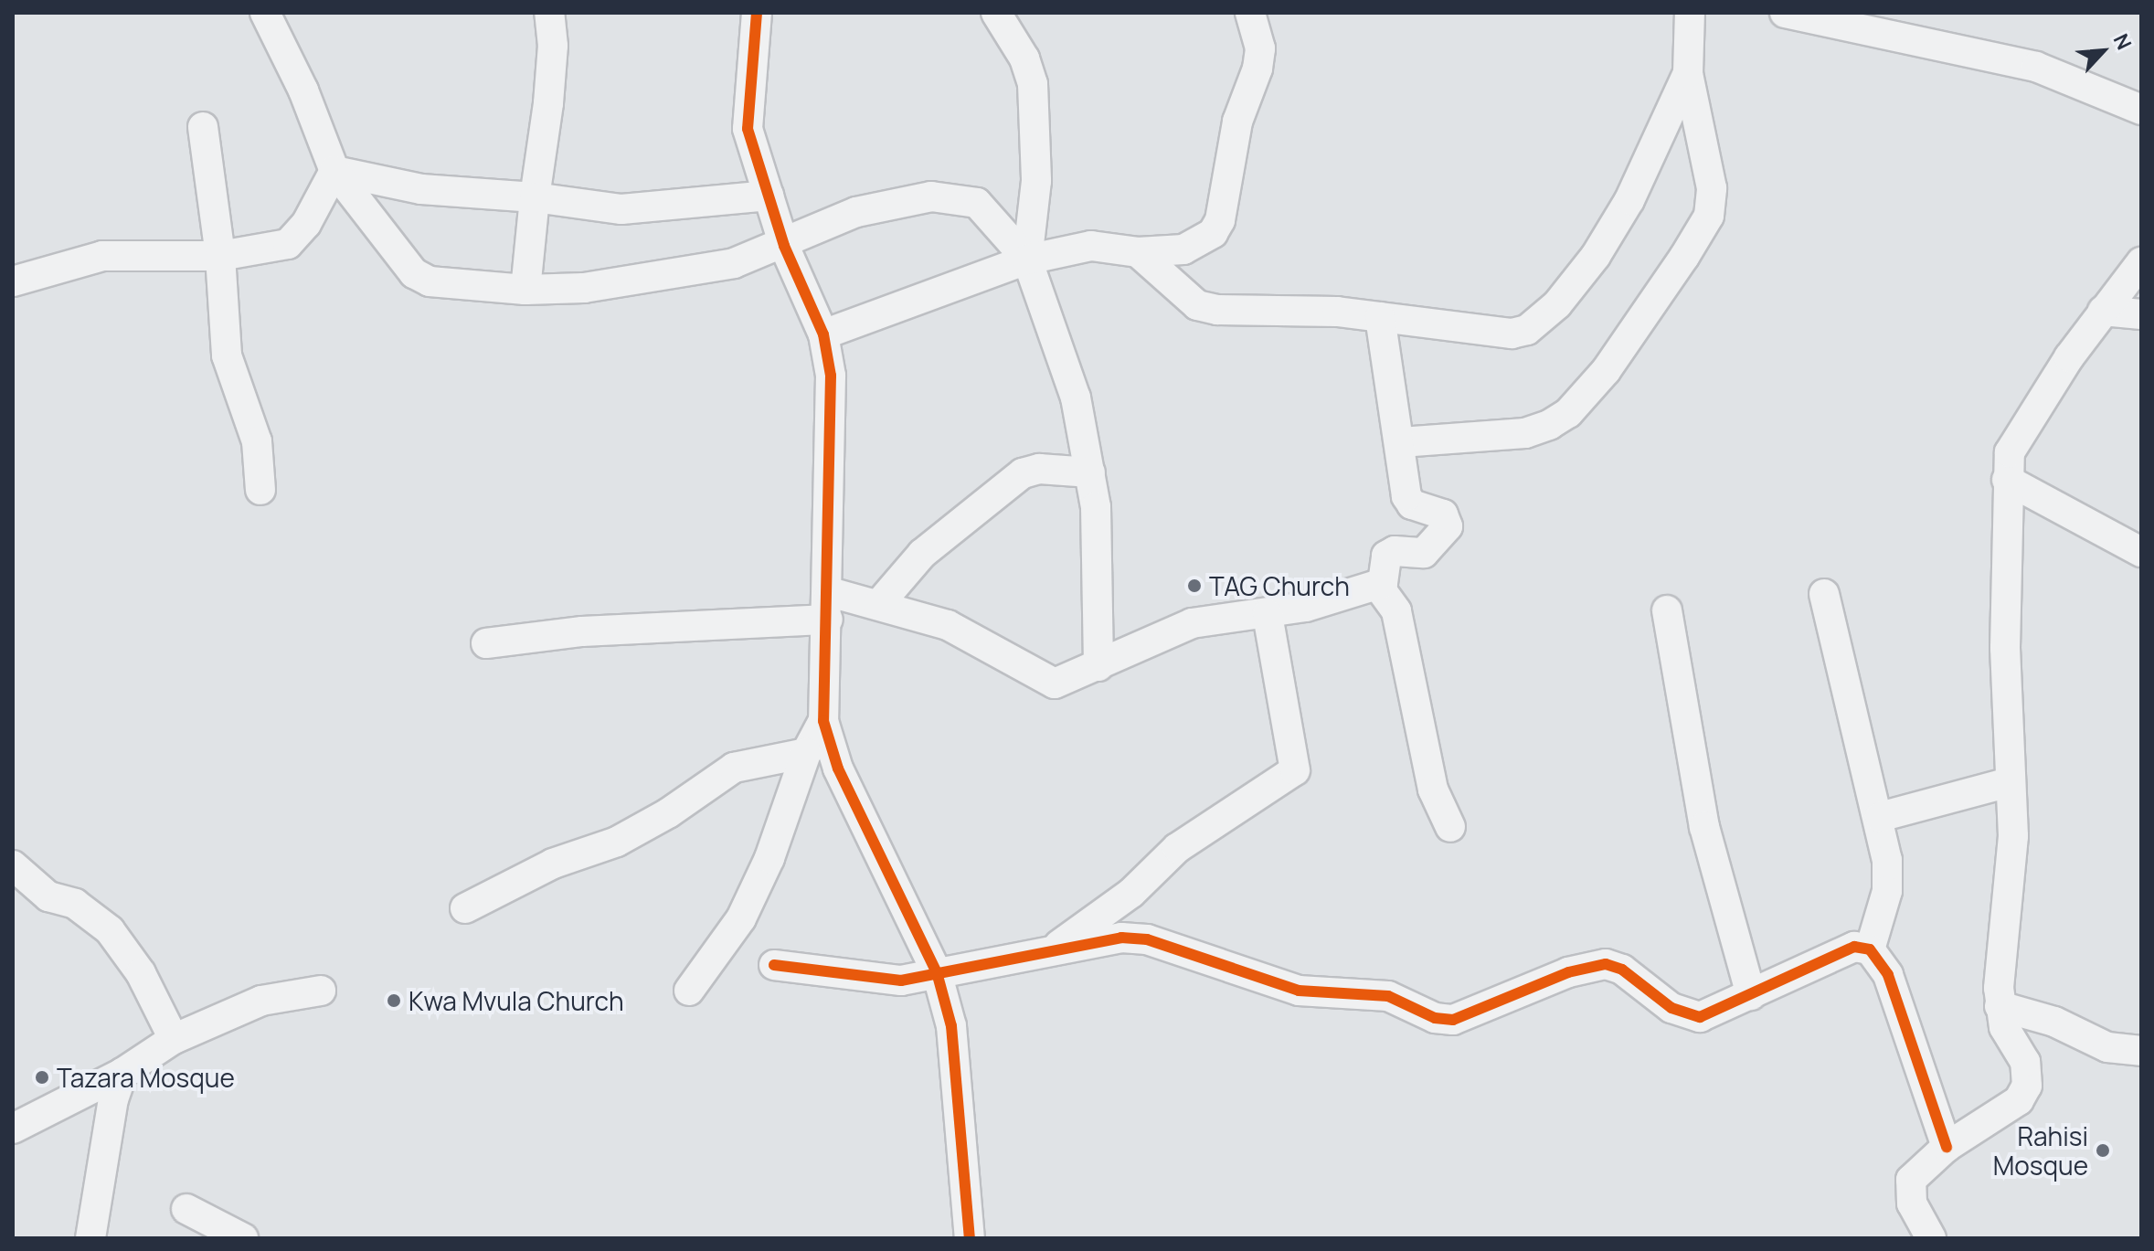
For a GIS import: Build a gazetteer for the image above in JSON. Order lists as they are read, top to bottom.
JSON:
{
  "places": [
    "TAG Church",
    "Kwa Mvula Church",
    "Tazara Mosque",
    "Rahisi Mosque"
  ],
  "north": "top right"
}
